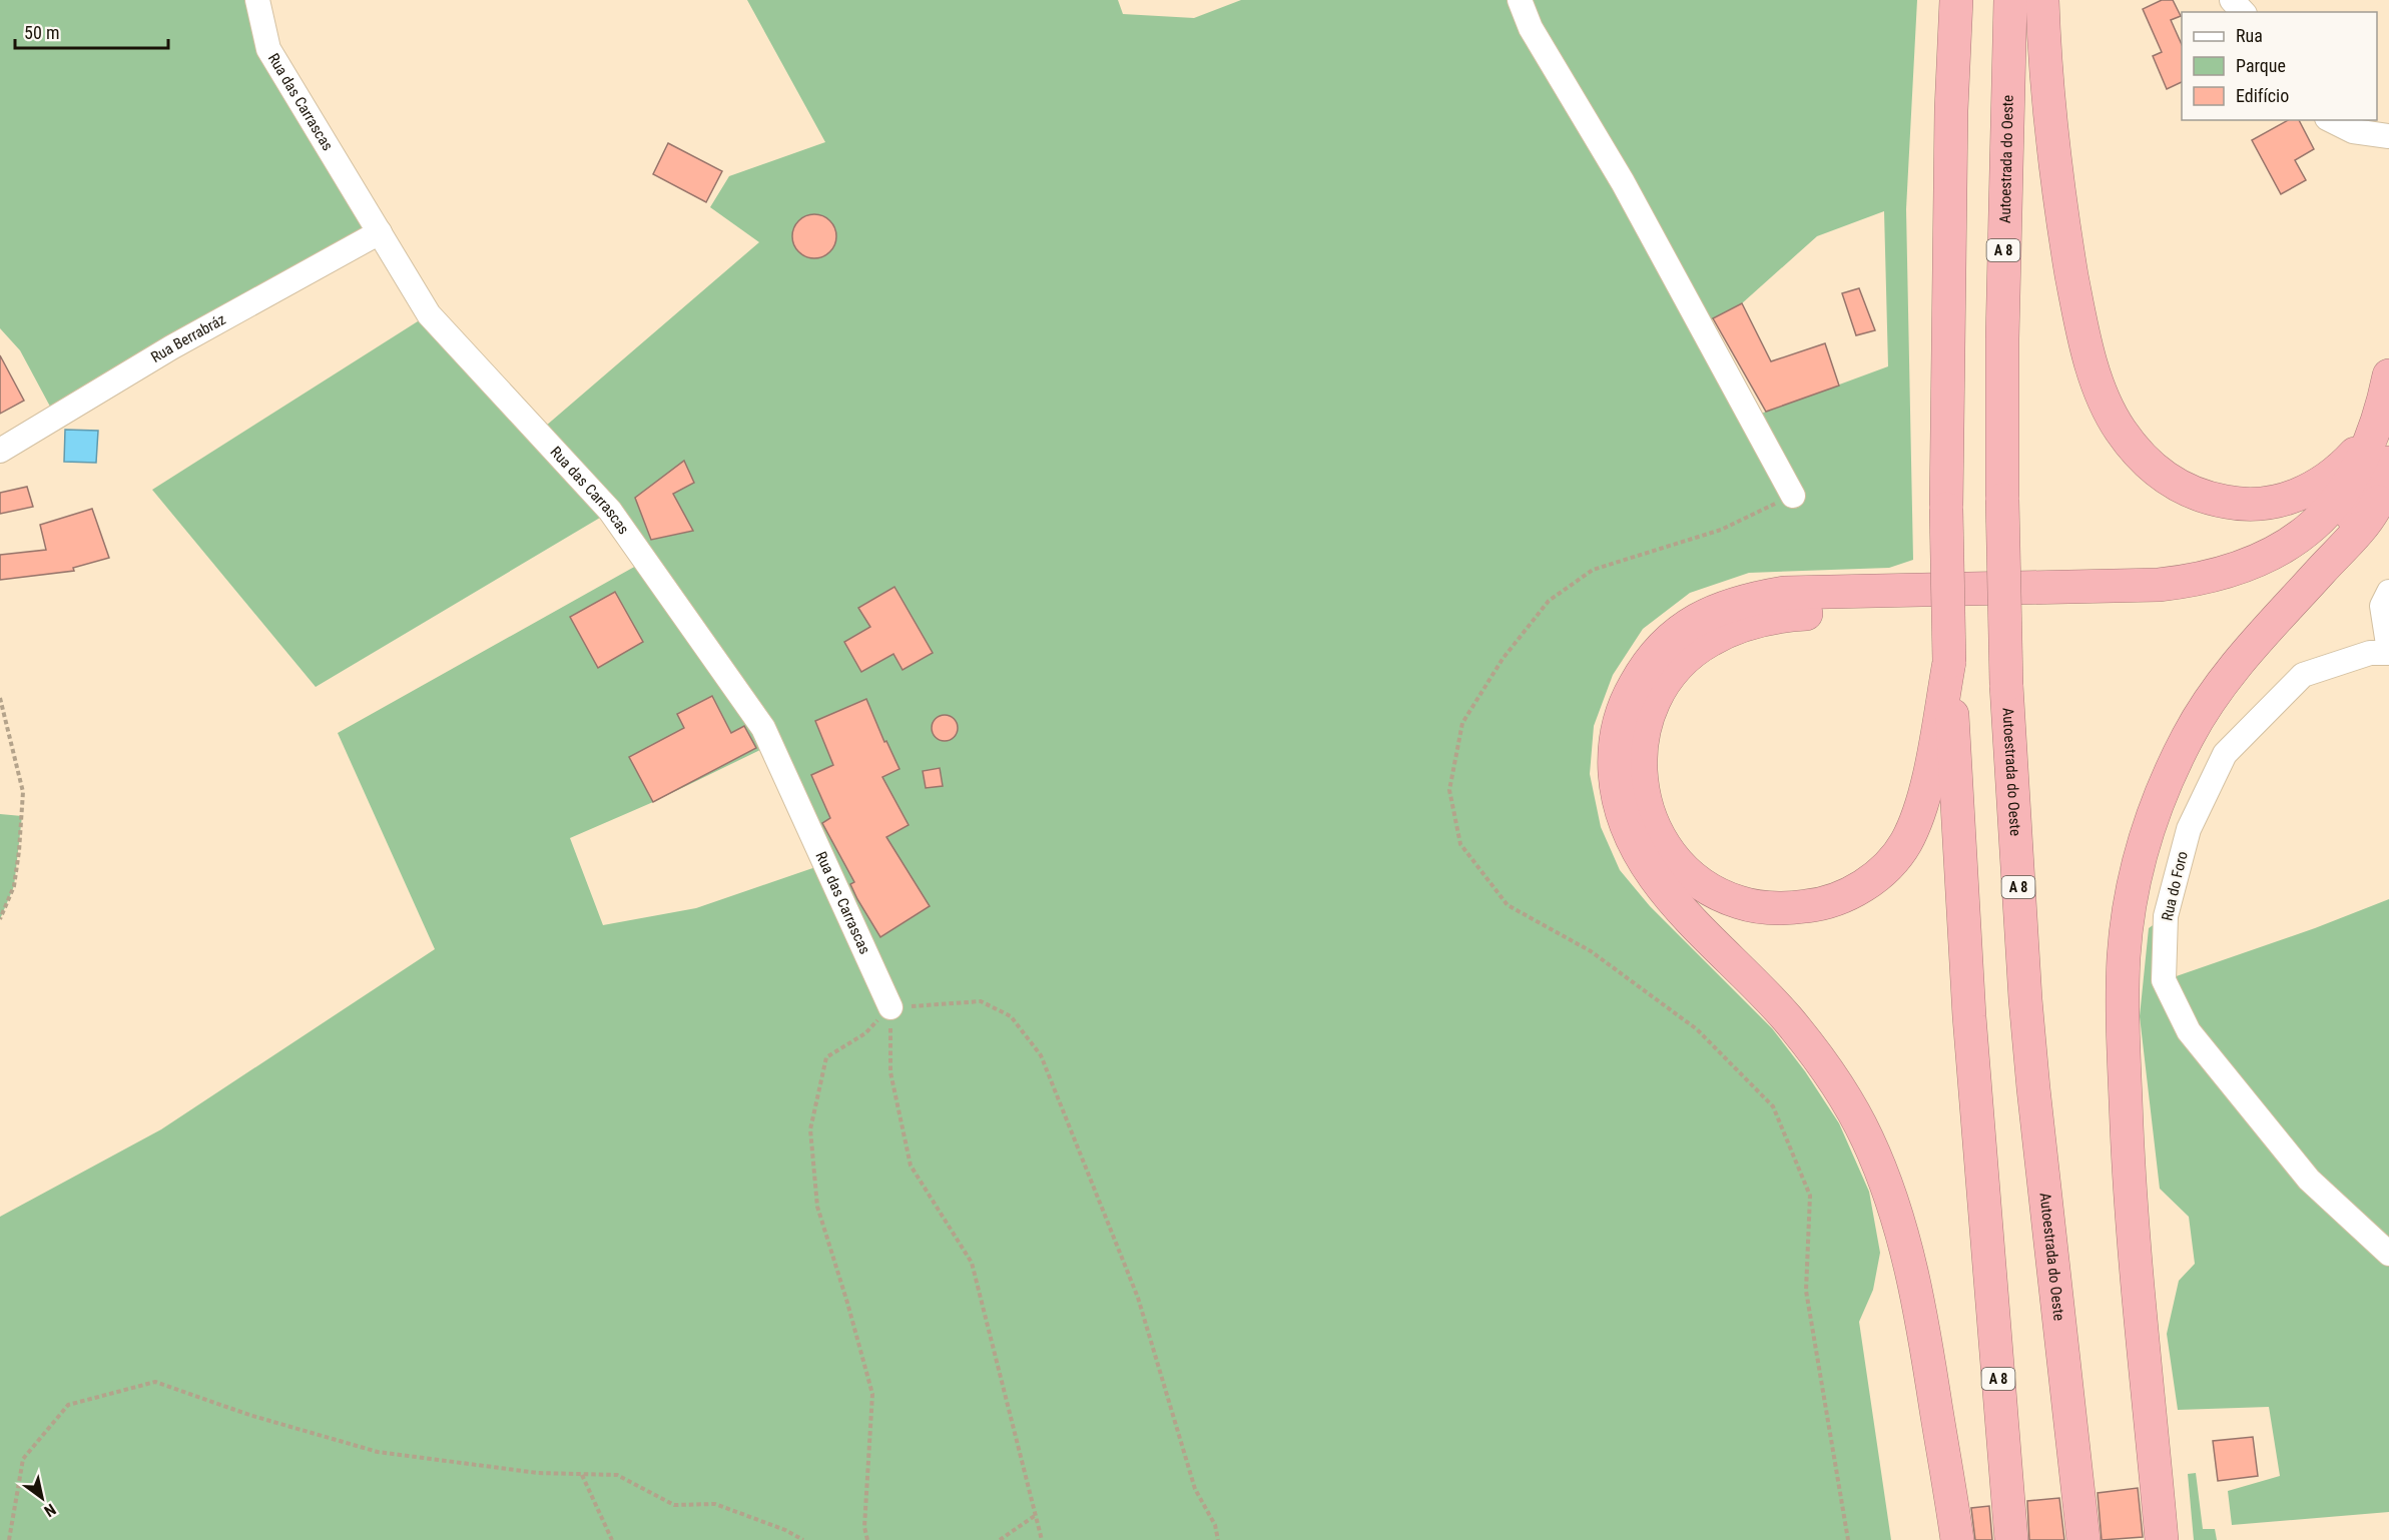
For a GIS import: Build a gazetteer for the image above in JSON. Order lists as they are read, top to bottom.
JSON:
{
  "streets": {
    "highway": ["Autoestrada do Oeste", "A 8"],
    "street": ["Rua das Carrascas", "Rua Berrabráz", "Rua do Foro"]
  },
  "crossings": [
    ["Rua das Carrascas", "Rua Berrabráz"]
  ],
  "legend": ["Rua", "Parque", "Edifício"],
  "scale_bar": "50 m",
  "north": "bottom right"
}
